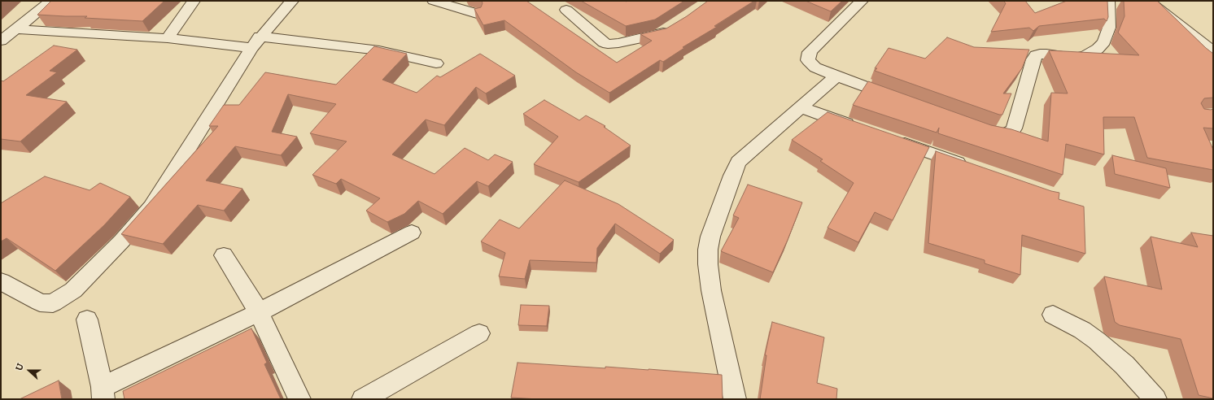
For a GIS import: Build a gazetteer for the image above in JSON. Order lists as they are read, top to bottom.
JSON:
{
  "north": "left"
}
